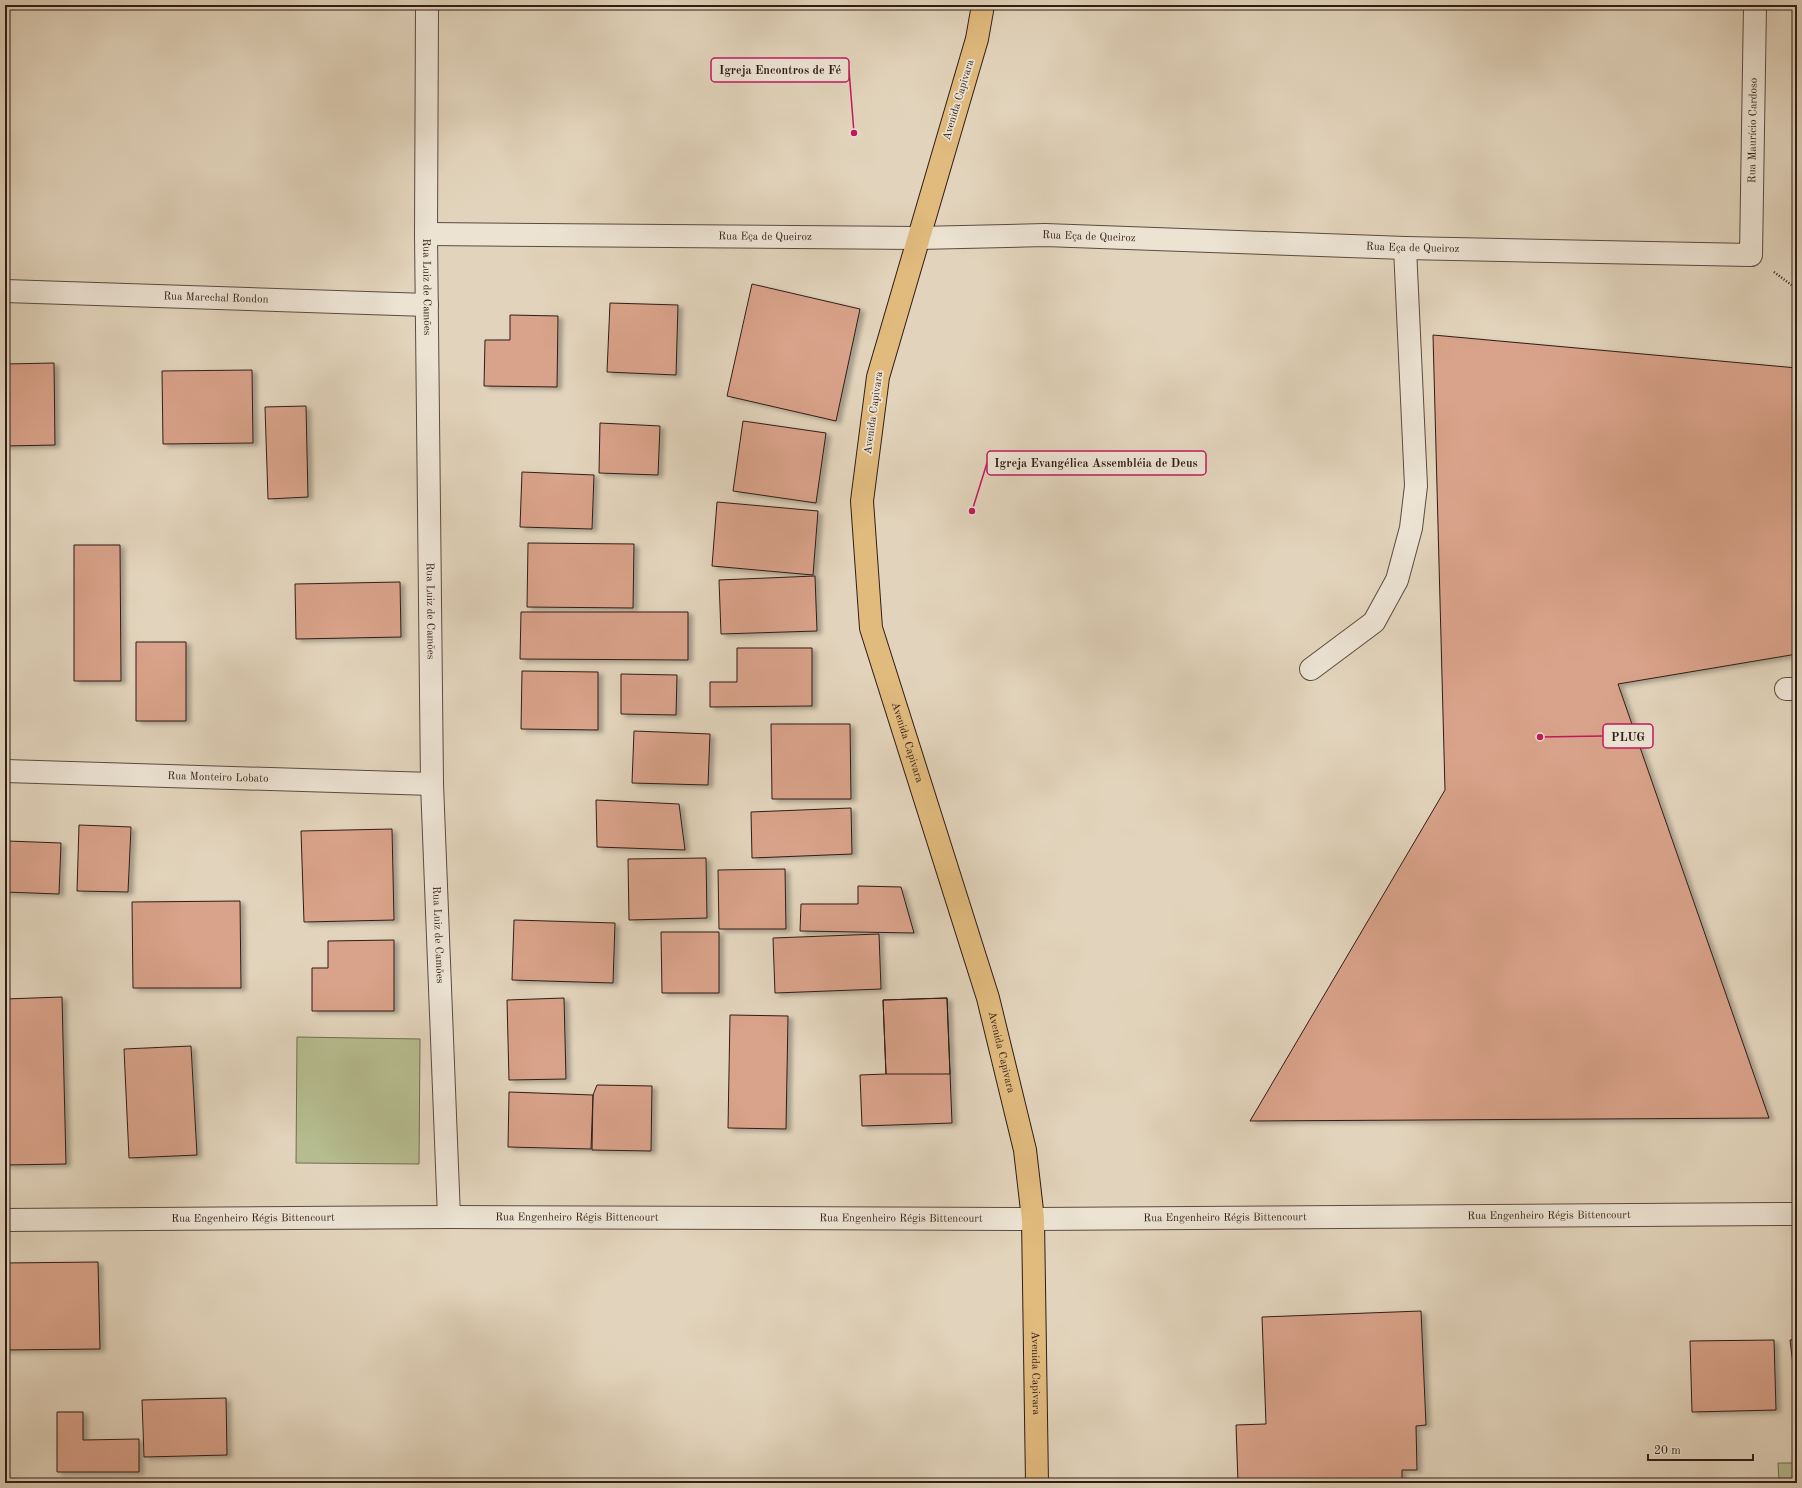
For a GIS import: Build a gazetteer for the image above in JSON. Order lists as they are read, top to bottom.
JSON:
{
  "streets": {
    "main road": ["Avenida Capivara"],
    "street": [
      "Rua Maurício Cardoso",
      "Rua Eça de Queiroz",
      "Rua Luiz de Camões",
      "Rua Marechal Rondon",
      "Rua Monteiro Lobato",
      "Rua Engenheiro Régis Bittencourt"
    ]
  },
  "crossings": [
    ["Avenida Capivara", "Rua Eça de Queiroz"],
    ["Avenida Capivara", "Rua Engenheiro Régis Bittencourt"],
    ["Rua Maurício Cardoso", "Rua Eça de Queiroz"],
    ["Rua Eça de Queiroz", "Rua Luiz de Camões"],
    ["Rua Luiz de Camões", "Rua Marechal Rondon"],
    ["Rua Luiz de Camões", "Rua Monteiro Lobato"],
    ["Rua Luiz de Camões", "Rua Engenheiro Régis Bittencourt"]
  ],
  "places": ["Igreja Encontros de Fé", "Igreja Evangélica Assembléia de Deus", "PLUG"],
  "scale_bar": "20 m"
}
